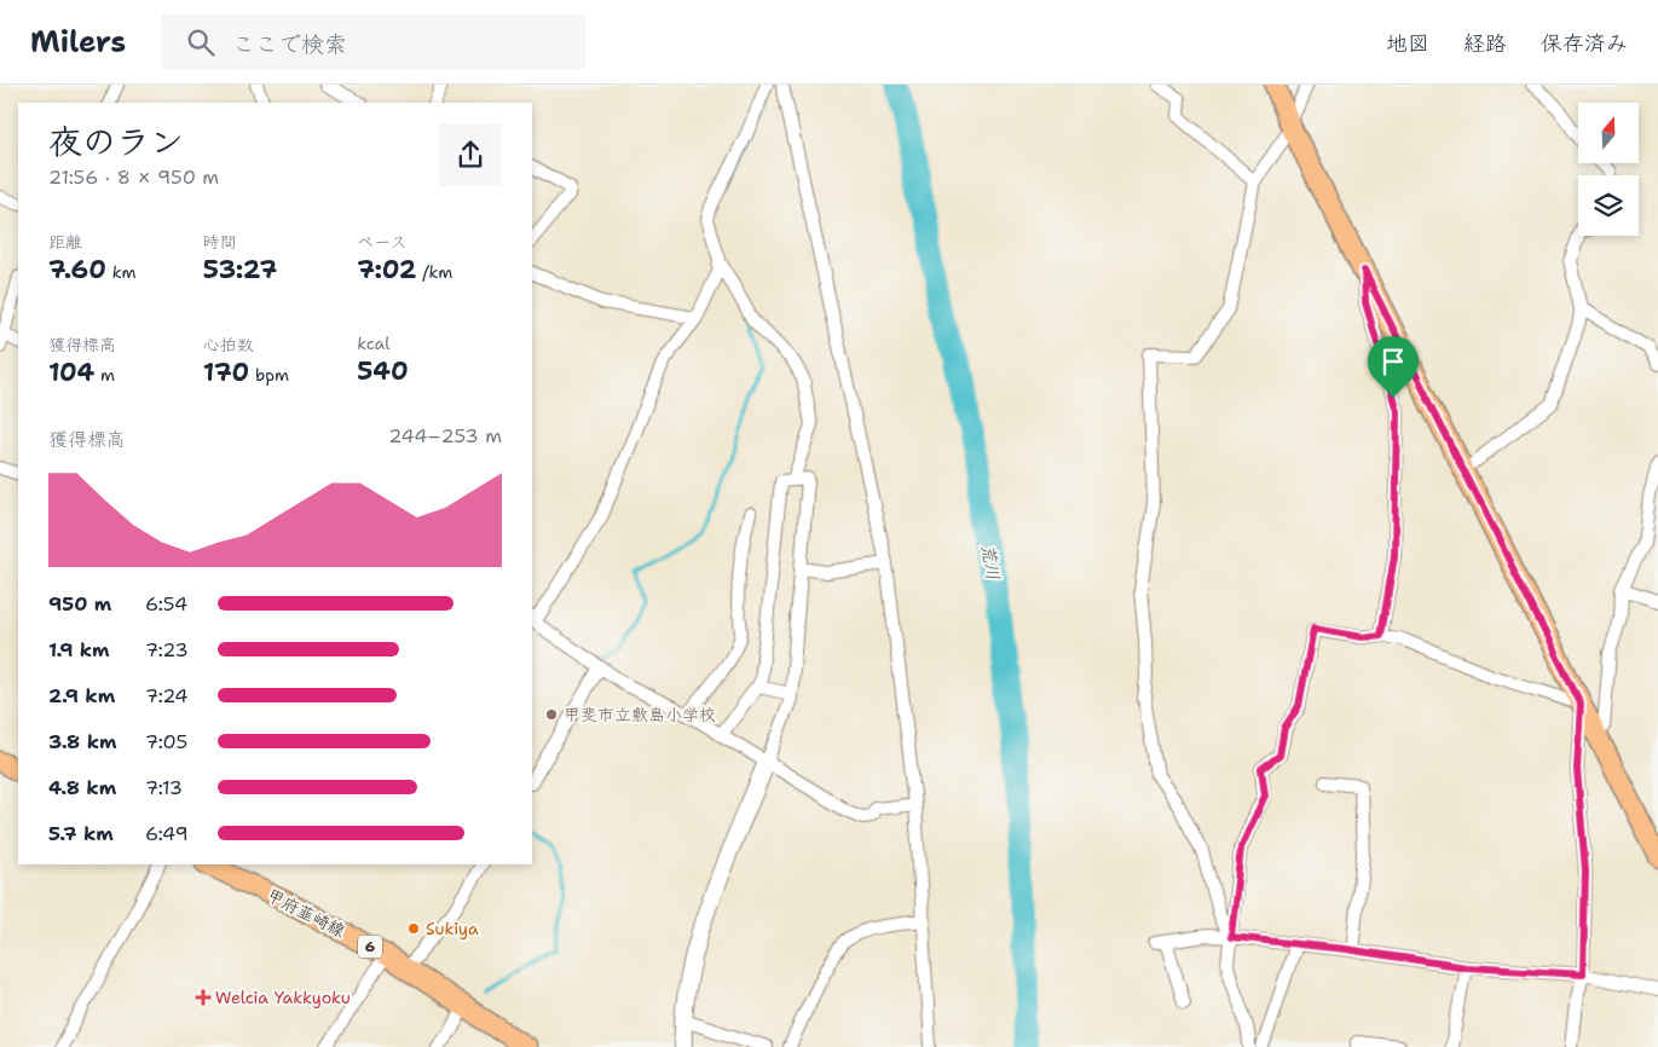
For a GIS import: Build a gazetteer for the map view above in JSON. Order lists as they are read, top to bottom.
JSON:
{
  "streets": {
    "main road": ["甲府韮崎線", "6"]
  },
  "water": ["荒川"],
  "places": {
    "other": ["甲斐市立敷島小学校", "Sukiya"],
    "health": ["Welcia Yakkyoku"]
  },
  "north": "top",
  "page": {
    "header": "Milers",
    "search": "ここで検索",
    "nav": ["地図", "経路", "保存済み"],
    "heading": ["夜のラン", "21:56 · 8 × 950 m"],
    "stats": [
      ["距離", "7.60 km"],
      ["時間", "53:27"],
      ["ペース", "7:02 /km"],
      ["獲得標高", "104 m"],
      ["心拍数", "170 bpm"],
      ["kcal", "540"]
    ],
    "chart": ["獲得標高", "244–253 m"],
    "list": [
      {
        "name": "950 m",
        "note": "6:54"
      },
      {
        "name": "1.9 km",
        "note": "7:23"
      },
      {
        "name": "2.9 km",
        "note": "7:24"
      },
      {
        "name": "3.8 km",
        "note": "7:05"
      },
      {
        "name": "4.8 km",
        "note": "7:13"
      },
      {
        "name": "5.7 km",
        "note": "6:49"
      }
    ]
  }
}
